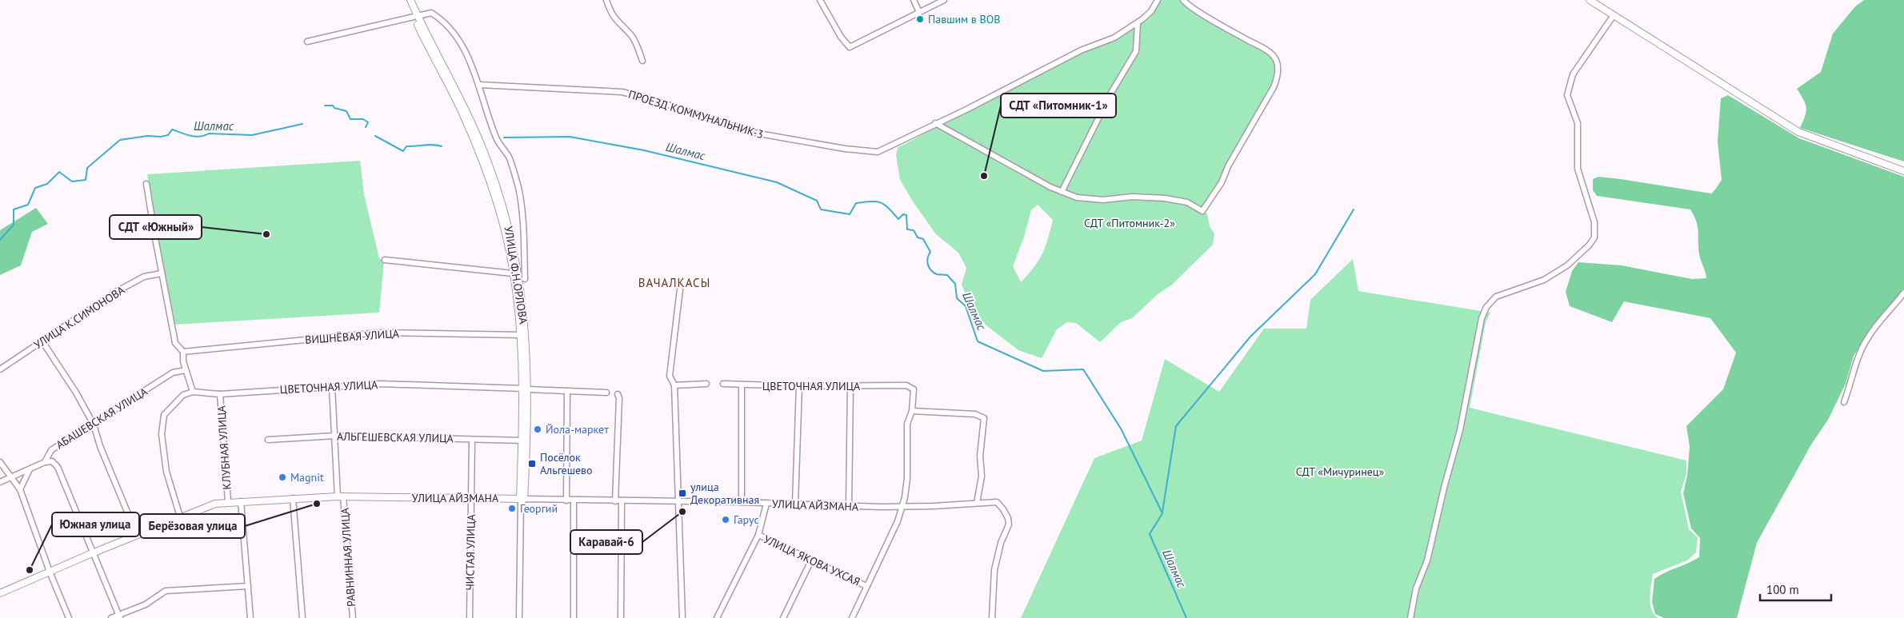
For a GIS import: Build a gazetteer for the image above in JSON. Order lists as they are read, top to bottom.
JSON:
{
  "streets": {
    "street": [
      "ПРОЕЗД КОММУНАЛЬНИК-3",
      "УЛИЦА Ф.Н.ОРЛОВА",
      "УЛИЦА К.СИМОНОВА",
      "ВИШНЁВАЯ УЛИЦА",
      "ЦВЕТОЧНАЯ УЛИЦА",
      "АБАШЕВСКАЯ УЛИЦА",
      "АЛЬГЕШЕВСКАЯ УЛИЦА",
      "КЛУБНАЯ УЛИЦА",
      "УЛИЦА АЙЗМАНА",
      "ЧИСТАЯ УЛИЦА",
      "РАВНИННАЯ УЛИЦА",
      "УЛИЦА ЯКОВА УХСАЯ"
    ]
  },
  "crossings": [
    ["УЛИЦА Ф.Н.ОРЛОВА", "ВИШНЁВАЯ УЛИЦА"],
    ["УЛИЦА Ф.Н.ОРЛОВА", "ЦВЕТОЧНАЯ УЛИЦА"],
    ["УЛИЦА Ф.Н.ОРЛОВА", "АЛЬГЕШЕВСКАЯ УЛИЦА"],
    ["УЛИЦА Ф.Н.ОРЛОВА", "УЛИЦА АЙЗМАНА"],
    ["ЦВЕТОЧНАЯ УЛИЦА", "КЛУБНАЯ УЛИЦА"],
    ["ЦВЕТОЧНАЯ УЛИЦА", "РАВНИННАЯ УЛИЦА"],
    ["АЛЬГЕШЕВСКАЯ УЛИЦА", "ЧИСТАЯ УЛИЦА"],
    ["АЛЬГЕШЕВСКАЯ УЛИЦА", "РАВНИННАЯ УЛИЦА"],
    ["КЛУБНАЯ УЛИЦА", "УЛИЦА АЙЗМАНА"],
    ["УЛИЦА АЙЗМАНА", "ЧИСТАЯ УЛИЦА"],
    ["УЛИЦА АЙЗМАНА", "РАВНИННАЯ УЛИЦА"]
  ],
  "districts": ["ВАЧАЛКАСЫ"],
  "water": ["Шалмас"],
  "parks": ["СДТ «Питомник-2»", "СДТ «Мичуринец»"],
  "places": {
    "other": [
      "Павшим в ВОВ",
      "СДТ «Питомник-1»",
      "СДТ «Южный»",
      "Йола-маркет",
      "Magnit",
      "Берёзовая улица",
      "Георгий",
      "Каравай-6",
      "Гарус",
      "Южная улица"
    ],
    "transit": ["Посёлок Альгешево", "улица Декоративная"]
  },
  "scale_bar": "100 m"
}
